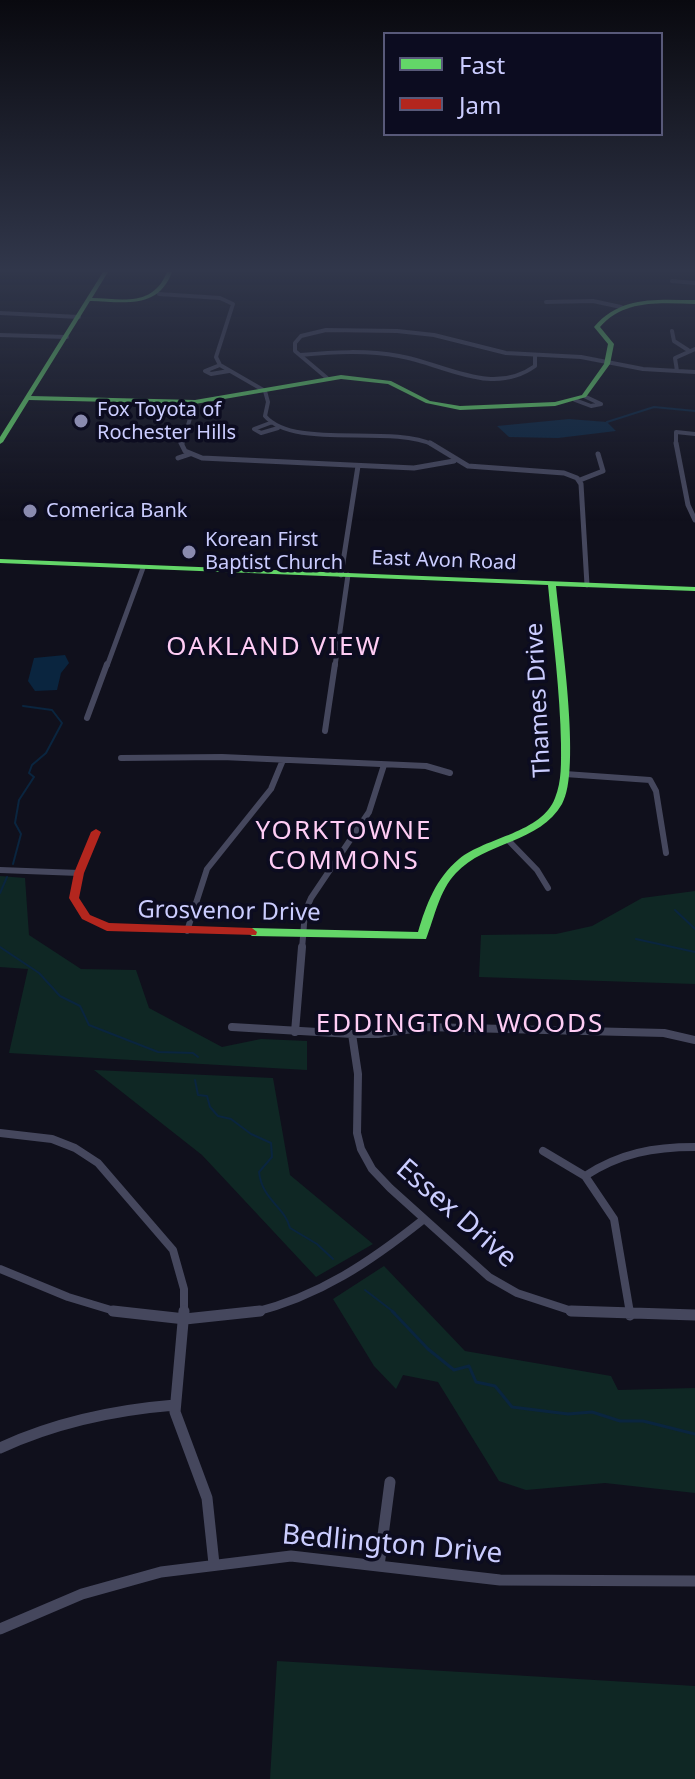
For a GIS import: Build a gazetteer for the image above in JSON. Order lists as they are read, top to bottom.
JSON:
{
  "streets": {
    "street": [
      "East Avon Road",
      "Thames Drive",
      "Grosvenor Drive",
      "Essex Drive",
      "Bedlington Drive"
    ]
  },
  "crossings": [
    ["East Avon Road", "Thames Drive"],
    ["Thames Drive", "Grosvenor Drive"]
  ],
  "districts": ["OAKLAND VIEW", "YORKTOWNE COMMONS", "EDDINGTON WOODS"],
  "places": ["Fox Toyota of Rochester Hills", "Comerica Bank", "Korean First Baptist Church"],
  "legend": ["Fast", "Jam"]
}
